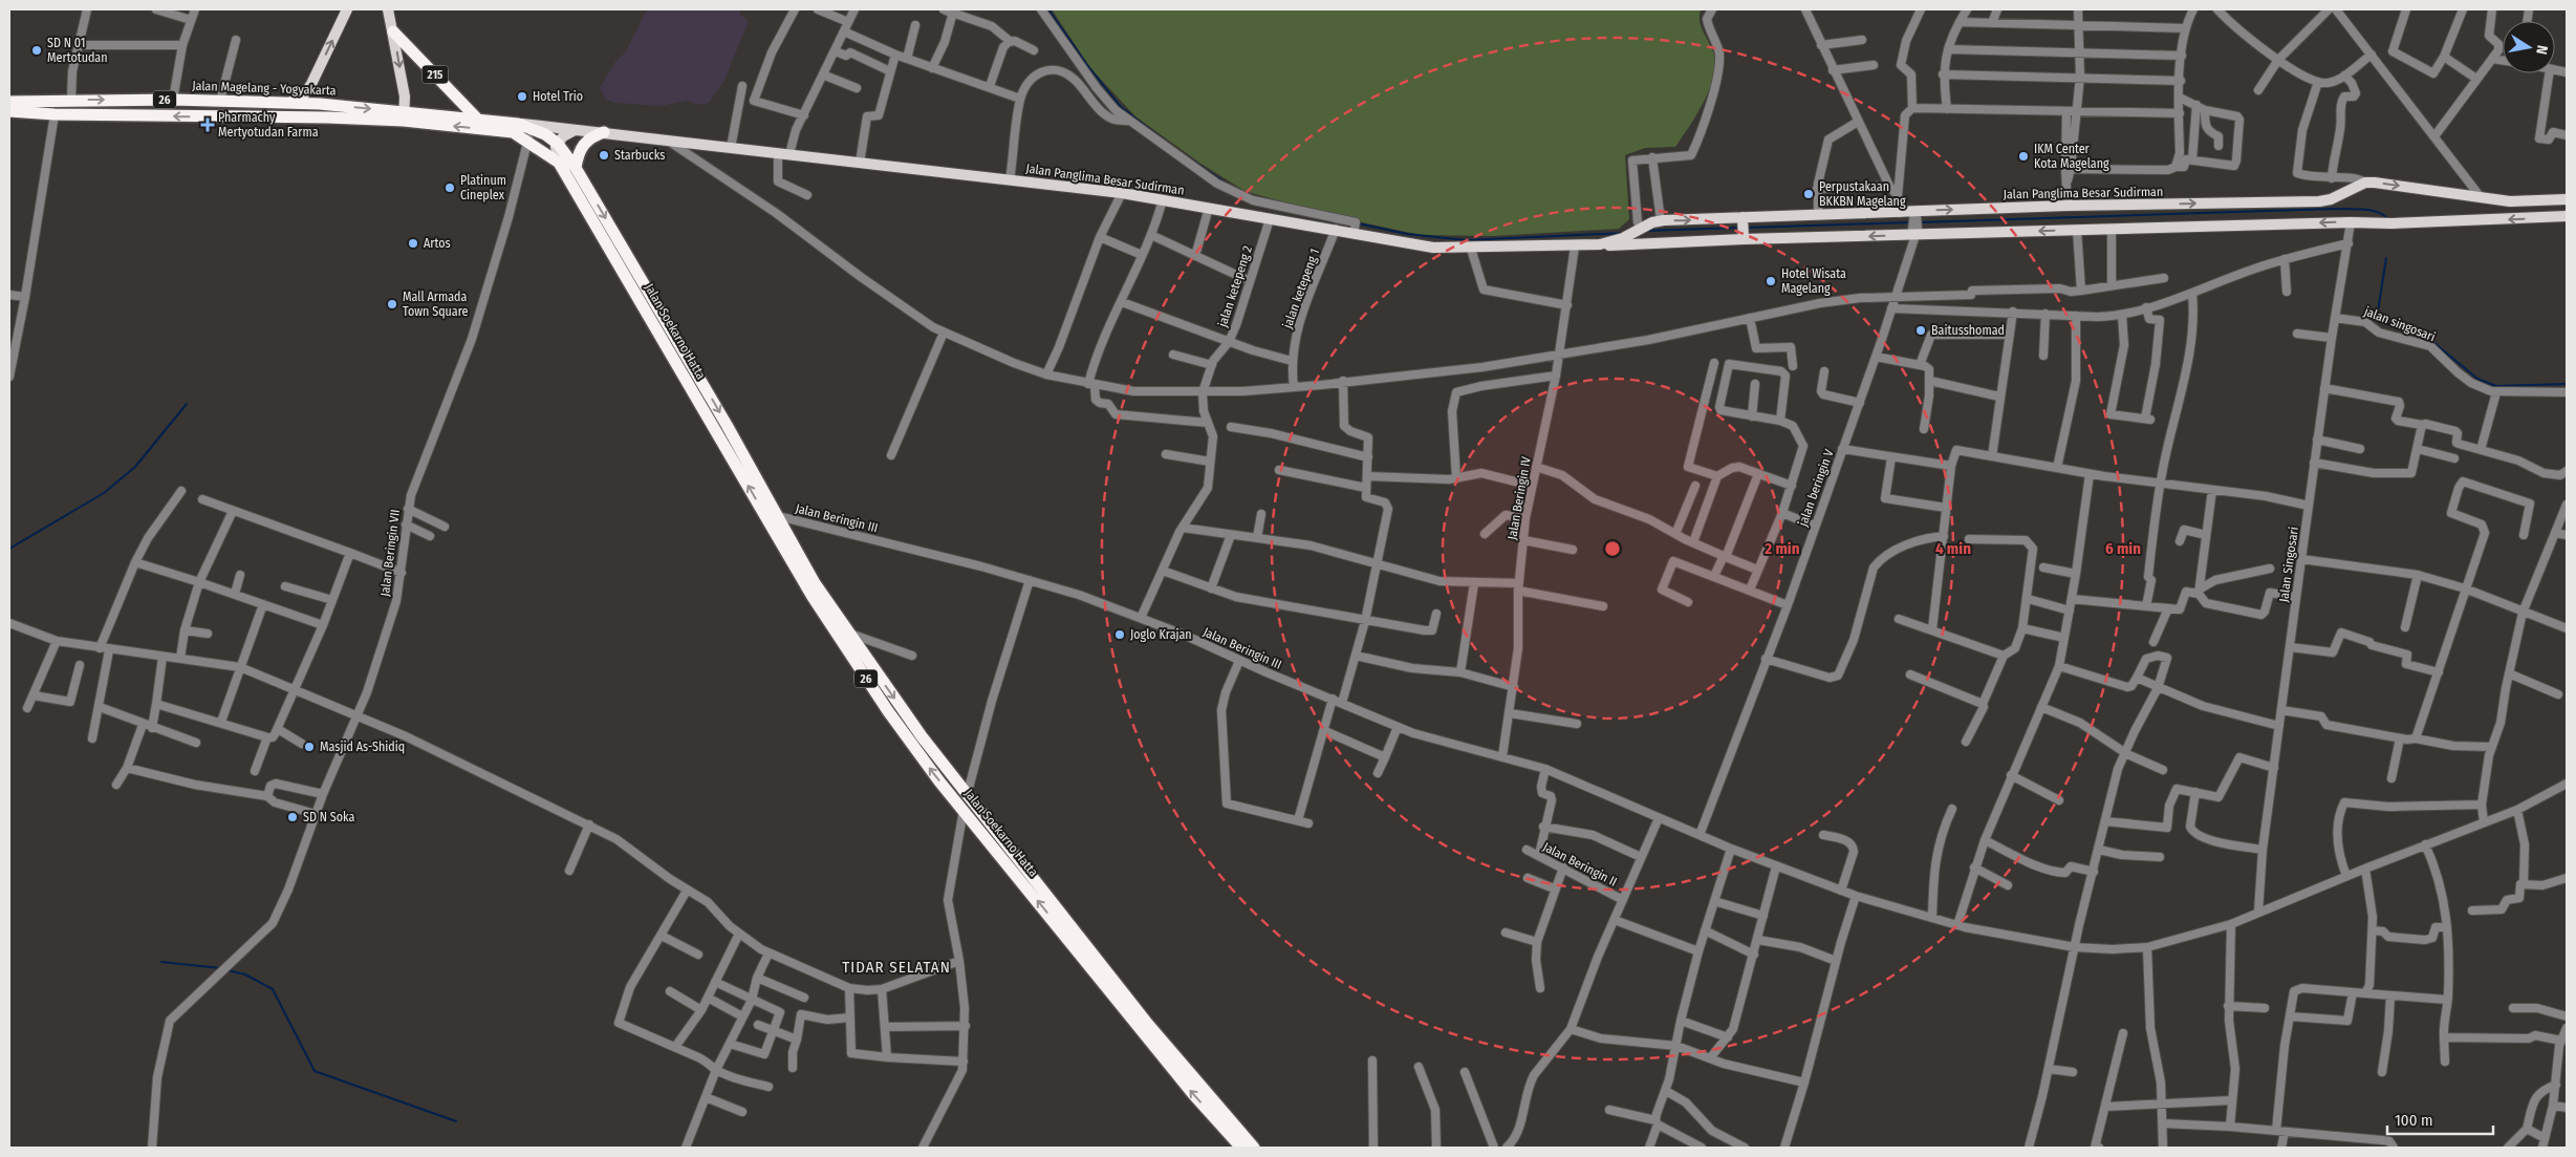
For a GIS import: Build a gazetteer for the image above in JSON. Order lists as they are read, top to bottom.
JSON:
{
  "streets": {
    "highway": [
      "215",
      "Jalan Magelang - Yogyakarta",
      "26",
      "Jalan Soekarno Hatta"
    ],
    "main road": ["Jalan Panglima Besar Sudirman"],
    "street": [
      "jalan ketepeng 2",
      "jalan ketepeng 1",
      "jalan singosari",
      "jalan beringin V",
      "Jalan Beringin IV",
      "Jalan Beringin III",
      "Jalan Beringin VII",
      "Jalan Singosari",
      "Jalan Beringin II"
    ]
  },
  "crossings": [
    ["215", "Jalan Magelang - Yogyakarta"],
    ["Jalan Magelang - Yogyakarta", "26"],
    ["26", "Jalan Soekarno Hatta"],
    ["26", "Jalan Beringin VII"],
    ["Jalan Panglima Besar Sudirman", "jalan ketepeng 2"],
    ["Jalan Panglima Besar Sudirman", "jalan ketepeng 1"],
    ["Jalan Panglima Besar Sudirman", "jalan beringin V"],
    ["Jalan Panglima Besar Sudirman", "Jalan Beringin IV"],
    ["Jalan Panglima Besar Sudirman", "Jalan Singosari"],
    ["jalan ketepeng 2", "Jalan Beringin III"],
    ["jalan singosari", "Jalan Singosari"],
    ["Jalan Soekarno Hatta", "Jalan Beringin III"],
    ["jalan beringin V", "Jalan Beringin III"],
    ["Jalan Beringin IV", "Jalan Beringin III"],
    ["Jalan Beringin III", "Jalan Singosari"]
  ],
  "districts": ["TIDAR SELATAN"],
  "places": {
    "other": [
      "SD N 01 Mertotudan",
      "Hotel Trio",
      "Starbucks",
      "IKM Center Kota Magelang",
      "Platinum Cineplex",
      "Perpustakaan BKKBN Magelang",
      "Artos",
      "Hotel Wisata Magelang",
      "Mall Armada Town Square",
      "Baitusshomad",
      "Joglo Krajan",
      "Masjid As-Shidiq",
      "SD N Soka"
    ],
    "health": ["Pharmachy Mertyotudan Farma"]
  },
  "scale_bar": "100 m",
  "north": "right",
  "rings": ["2 min", "4 min", "6 min"]
}
